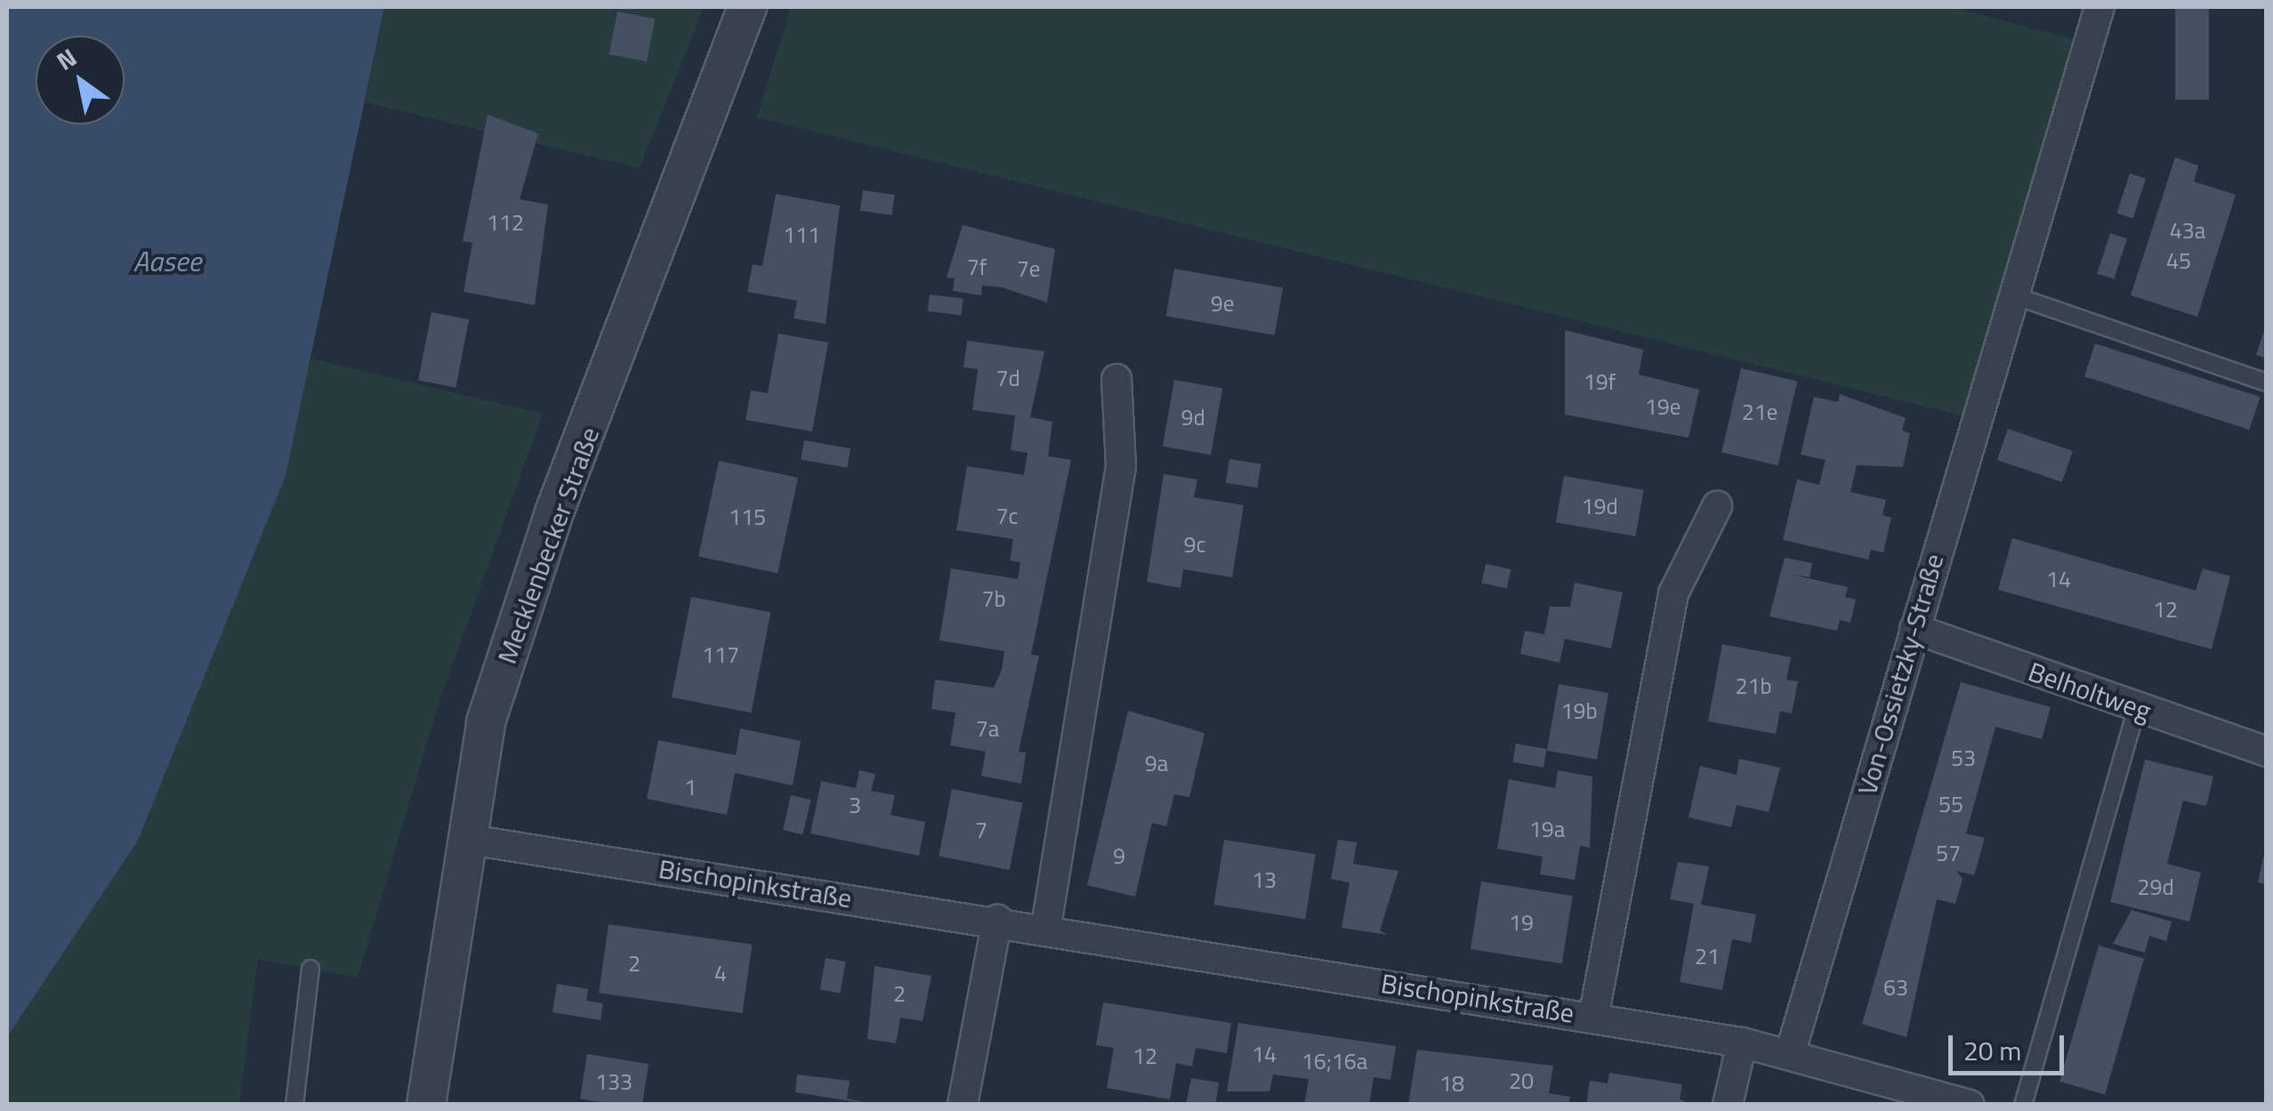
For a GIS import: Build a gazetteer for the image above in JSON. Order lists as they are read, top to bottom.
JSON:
{
  "streets": {
    "street": [
      "Mecklenbecker Straße",
      "Von-Ossietzky-Straße",
      "Belholtweg",
      "Bischopinkstraße"
    ]
  },
  "crossings": [
    ["Mecklenbecker Straße", "Bischopinkstraße"],
    ["Von-Ossietzky-Straße", "Belholtweg"],
    ["Von-Ossietzky-Straße", "Bischopinkstraße"]
  ],
  "water": ["Aasee"],
  "house_numbers": [
    "112",
    "43a",
    "111",
    "45",
    "7f",
    "7e",
    "9e",
    "7d",
    "19f",
    "19e",
    "21e",
    "9d",
    "19d",
    "7c",
    "115",
    "9c",
    "14",
    "7b",
    "12",
    "117",
    "21b",
    "19b",
    "7a",
    "53",
    "9a",
    "1",
    "55",
    "3",
    "19a",
    "7",
    "57",
    "9",
    "13",
    "29d",
    "19",
    "21",
    "2",
    "4",
    "63",
    "2",
    "14",
    "12",
    "16;16a",
    "20",
    "133",
    "18"
  ],
  "scale_bar": "20 m",
  "north": "top left"
}
